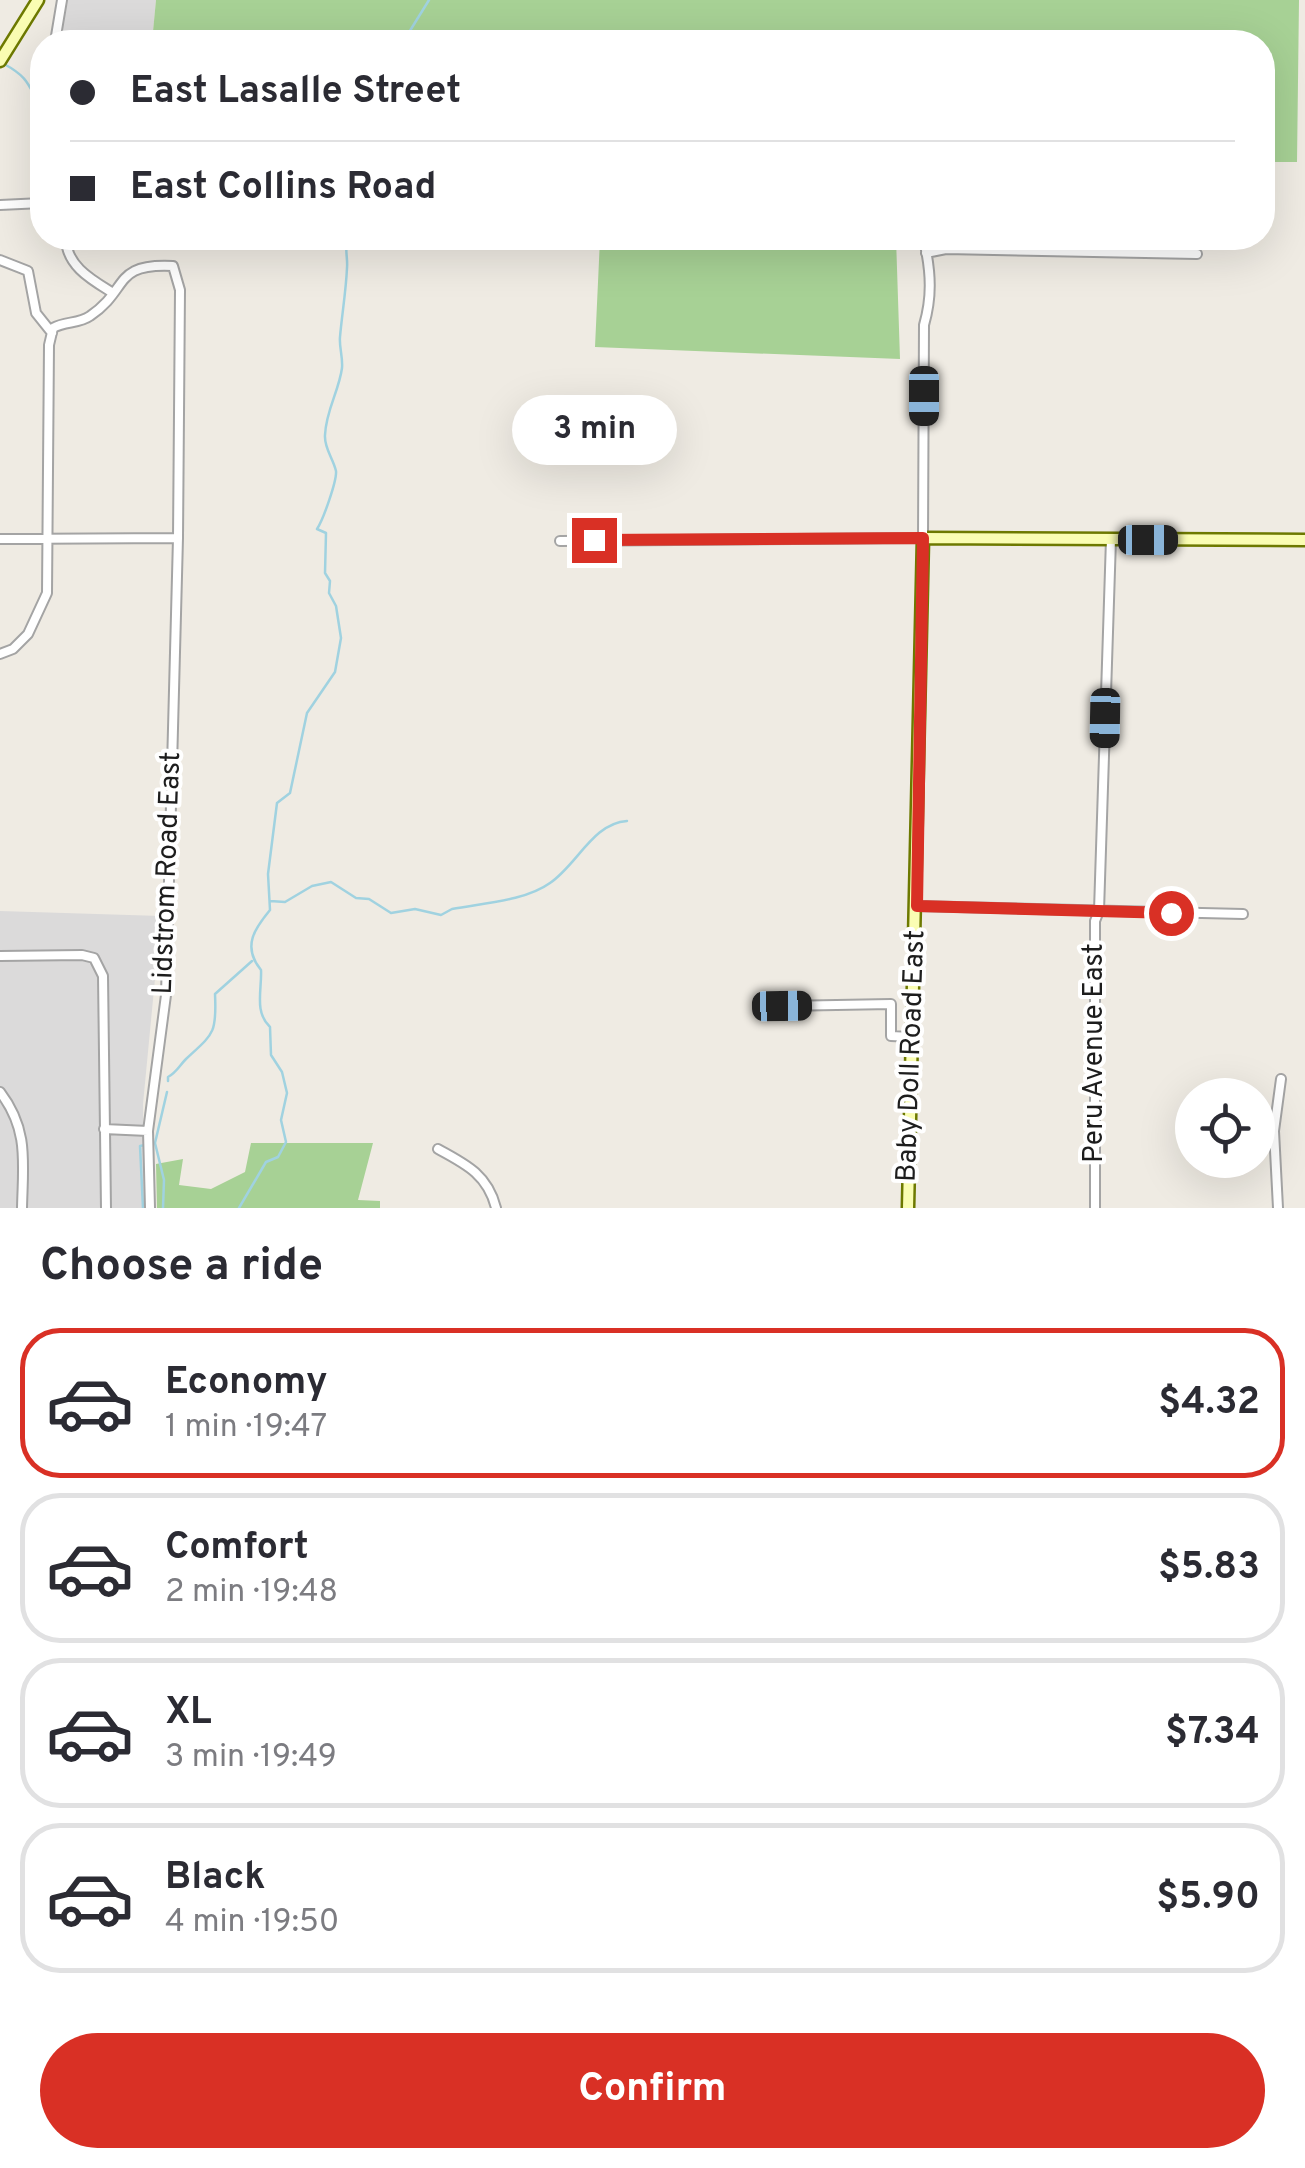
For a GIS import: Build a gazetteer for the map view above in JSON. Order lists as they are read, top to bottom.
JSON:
{
  "streets": {
    "street": ["Lidstrom Road East", "Peru Avenue East", "Baby Doll Road East"]
  },
  "page": {
    "banner": ["East Lasalle Street", "East Collins Road"],
    "bubble": "3 min",
    "heading": "Choose a ride",
    "list": [
      {
        "name": "Economy",
        "note": "1 min · 19:47",
        "value": "$4.32"
      },
      {
        "name": "Comfort",
        "note": "2 min · 19:48",
        "value": "$5.83"
      },
      {
        "name": "XL",
        "note": "3 min · 19:49",
        "value": "$7.34"
      },
      {
        "name": "Black",
        "note": "4 min · 19:50",
        "value": "$5.90"
      }
    ],
    "buttons": "Confirm"
  }
}
